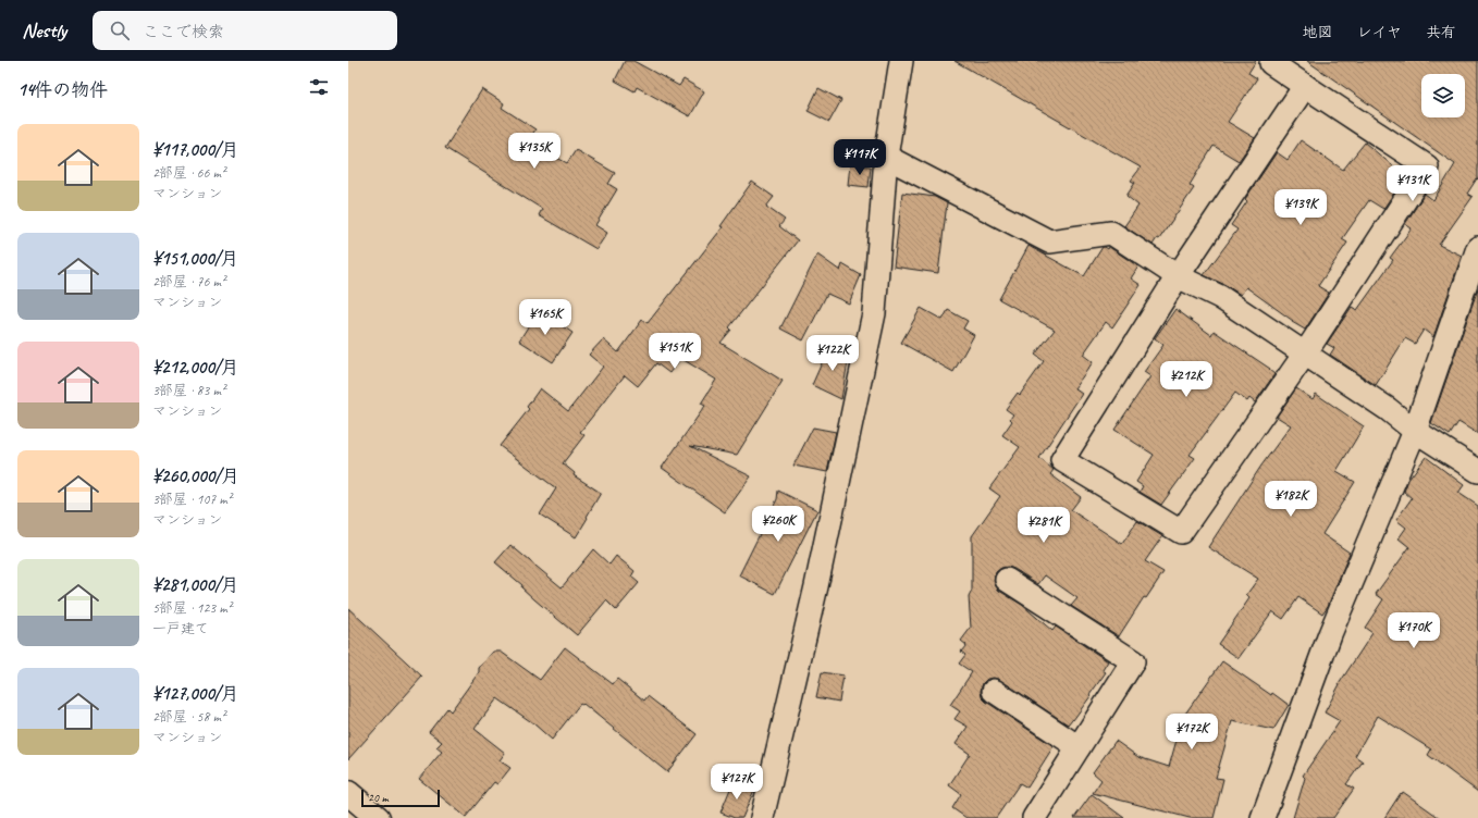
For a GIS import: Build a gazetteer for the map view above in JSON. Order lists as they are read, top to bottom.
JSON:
{
  "scale_bar": "20 m",
  "page": {
    "header": "Nestly",
    "search": "ここで検索",
    "nav": ["地図", "レイヤ", "共有"],
    "heading": "14件の物件",
    "list": [
      {
        "name": "¥117,000/月",
        "note": "2部屋 · 66 m² · マンション"
      },
      {
        "name": "¥151,000/月",
        "note": "2部屋 · 76 m² · マンション"
      },
      {
        "name": "¥212,000/月",
        "note": "3部屋 · 83 m² · マンション"
      },
      {
        "name": "¥260,000/月",
        "note": "3部屋 · 107 m² · マンション"
      },
      {
        "name": "¥281,000/月",
        "note": "5部屋 · 123 m² · 一戸建て"
      },
      {
        "name": "¥127,000/月",
        "note": "2部屋 · 58 m² · マンション"
      }
    ],
    "price": [
      "¥135K",
      "¥117K",
      "¥131K",
      "¥139K",
      "¥165K",
      "¥151K",
      "¥122K",
      "¥212K",
      "¥182K",
      "¥260K",
      "¥281K",
      "¥170K",
      "¥172K",
      "¥127K"
    ],
    "scale": "20 m"
  }
}
